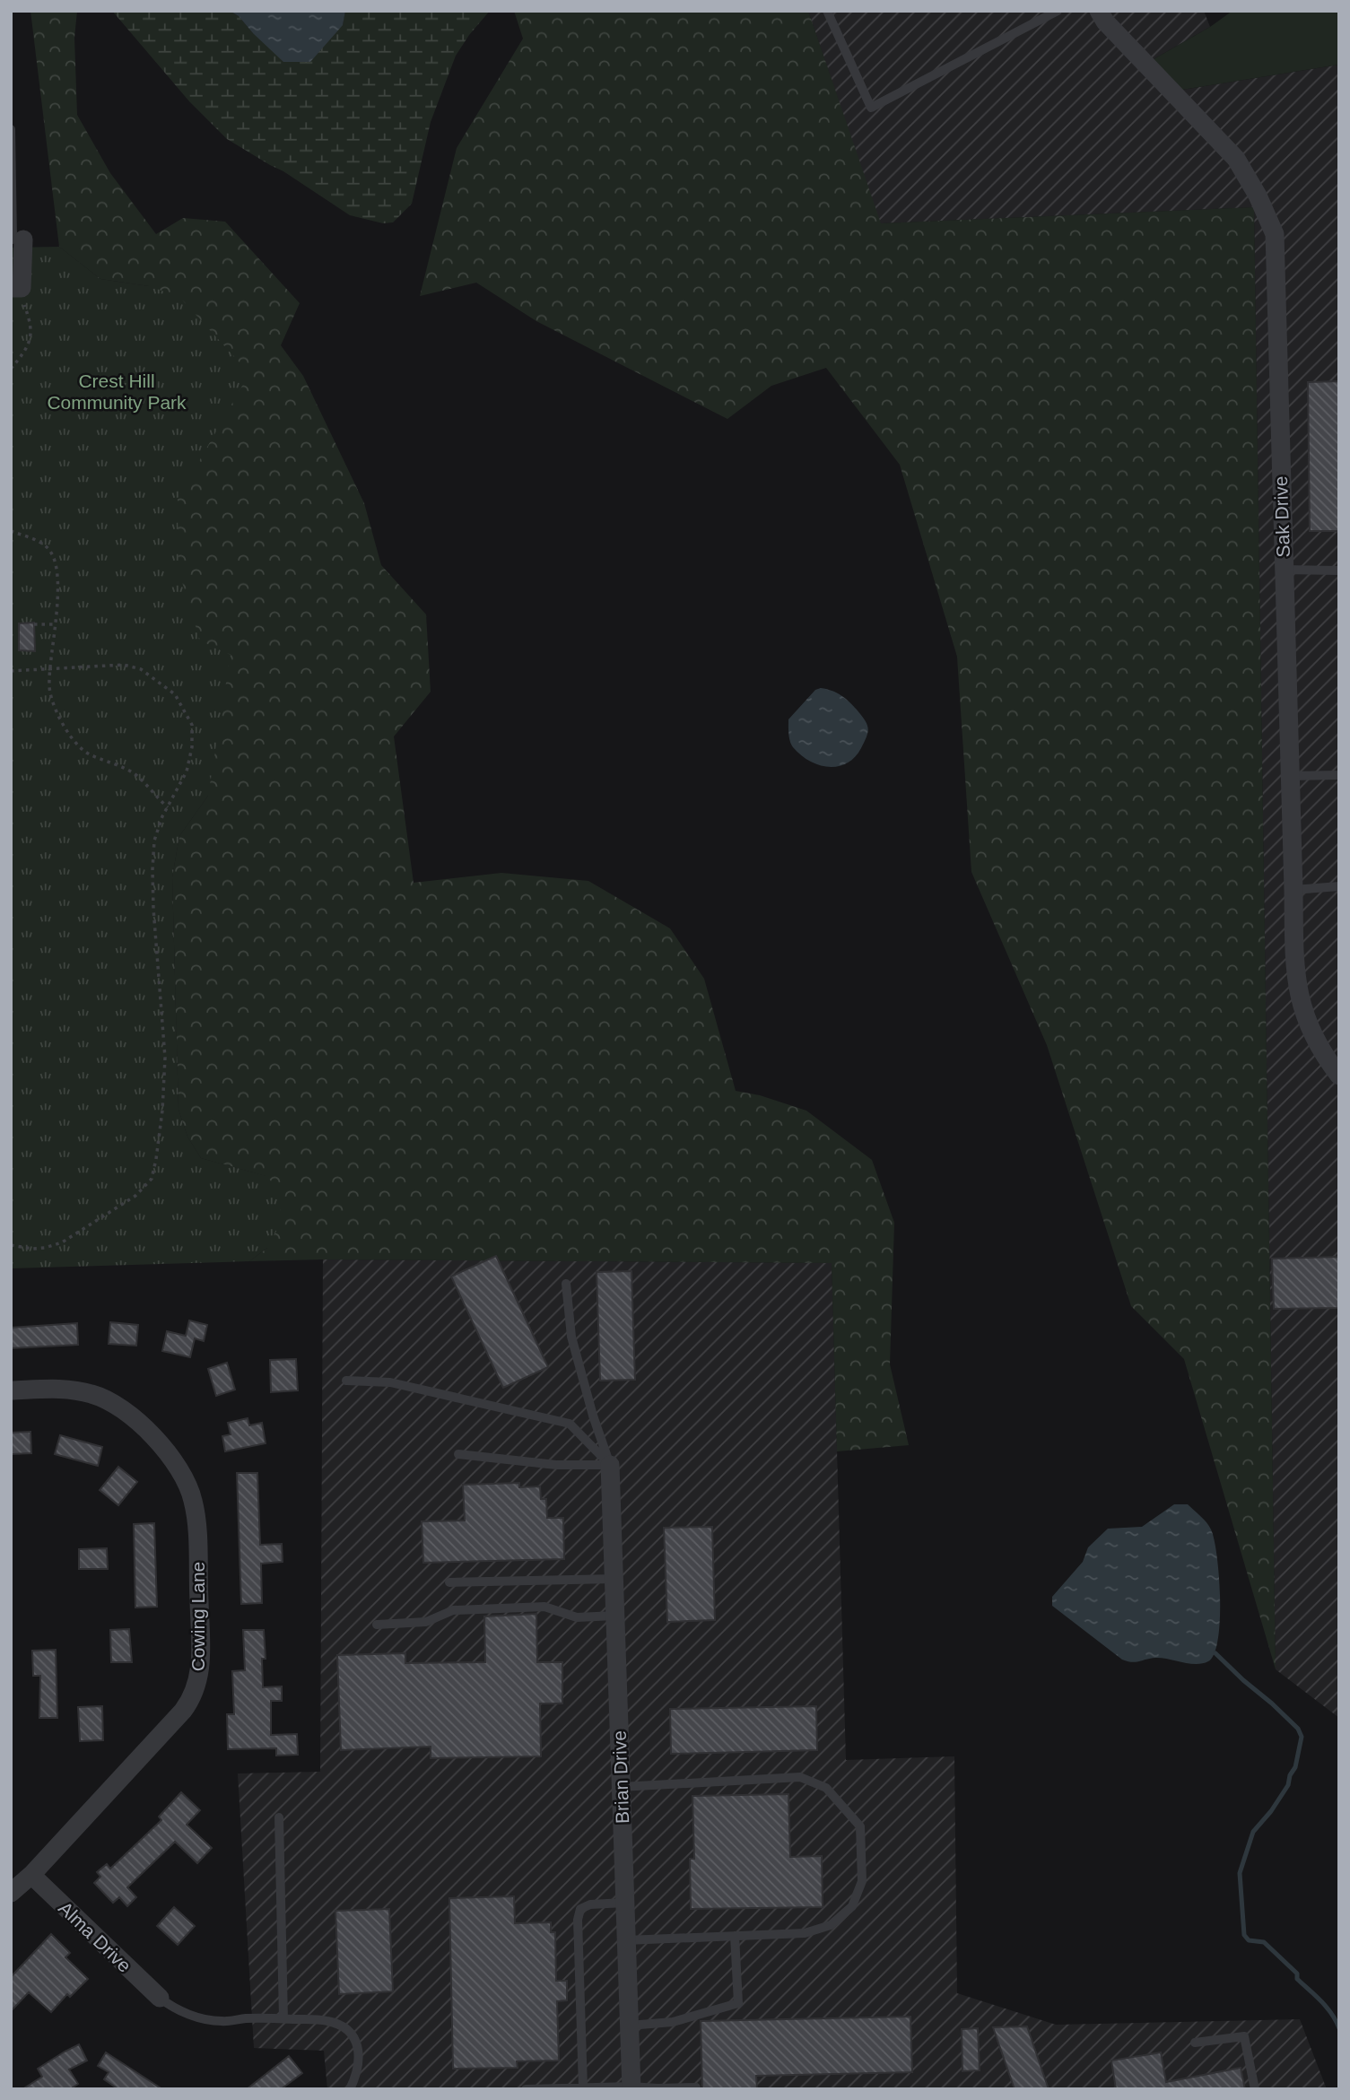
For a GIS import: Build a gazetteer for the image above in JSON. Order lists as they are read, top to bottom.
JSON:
{
  "streets": {
    "street": [
      "Sak Drive",
      "Cowing Lane",
      "Brian Drive",
      "Alma Drive"
    ]
  },
  "crossings": [
    ["Cowing Lane", "Alma Drive"]
  ],
  "parks": ["Crest Hill Community Park"]
}
